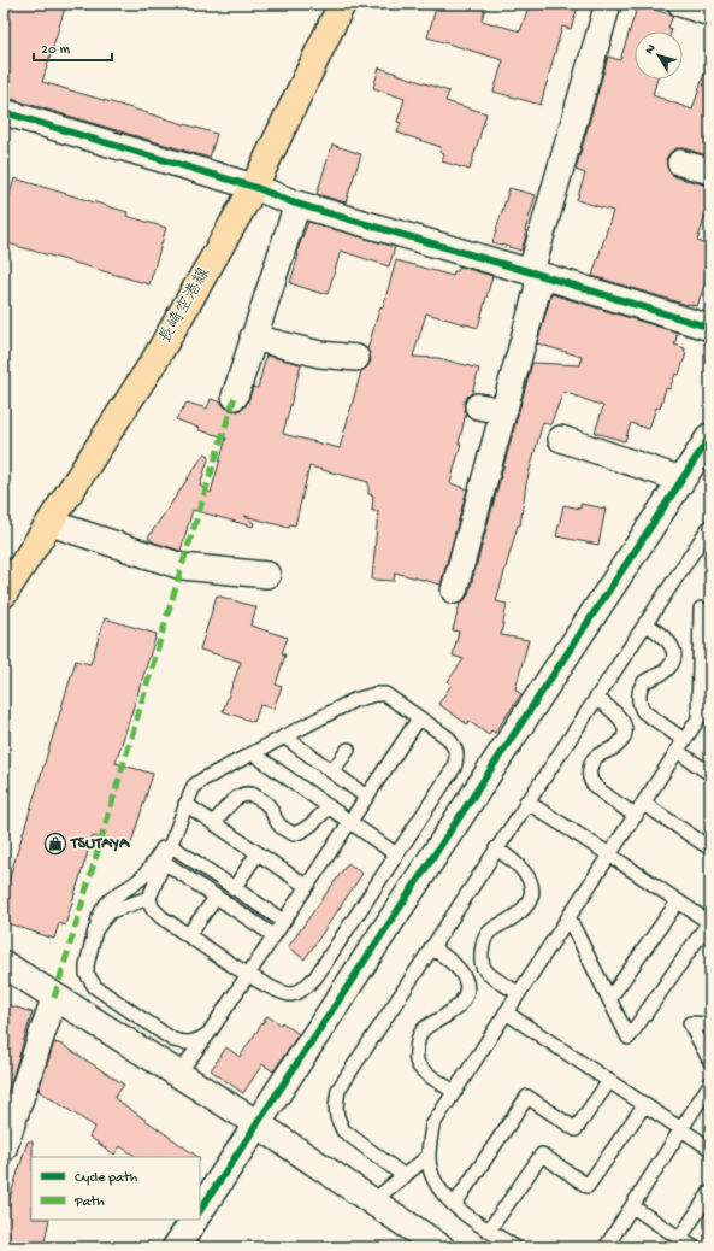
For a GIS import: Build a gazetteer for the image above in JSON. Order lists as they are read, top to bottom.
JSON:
{
  "streets": {
    "main road": ["長崎空港線"]
  },
  "places": {
    "shop": ["TSUTAYA"]
  },
  "legend": ["Cycle path", "Path"],
  "scale_bar": "20 m",
  "north": "top left"
}
